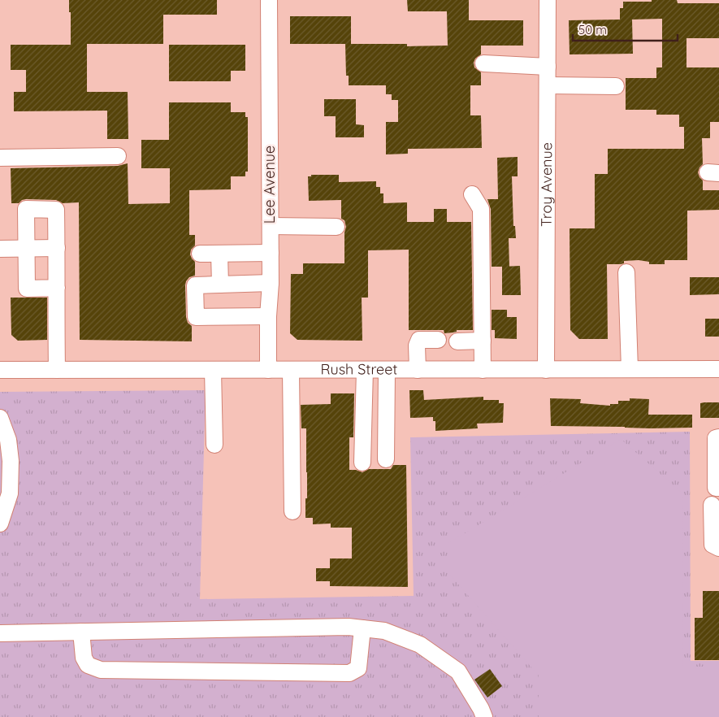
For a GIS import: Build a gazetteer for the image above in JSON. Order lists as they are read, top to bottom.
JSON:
{
  "streets": {
    "street": ["Lee Avenue", "Troy Avenue", "Rush Street"]
  },
  "crossings": [
    ["Lee Avenue", "Rush Street"],
    ["Troy Avenue", "Rush Street"]
  ],
  "scale_bar": "50 m"
}
